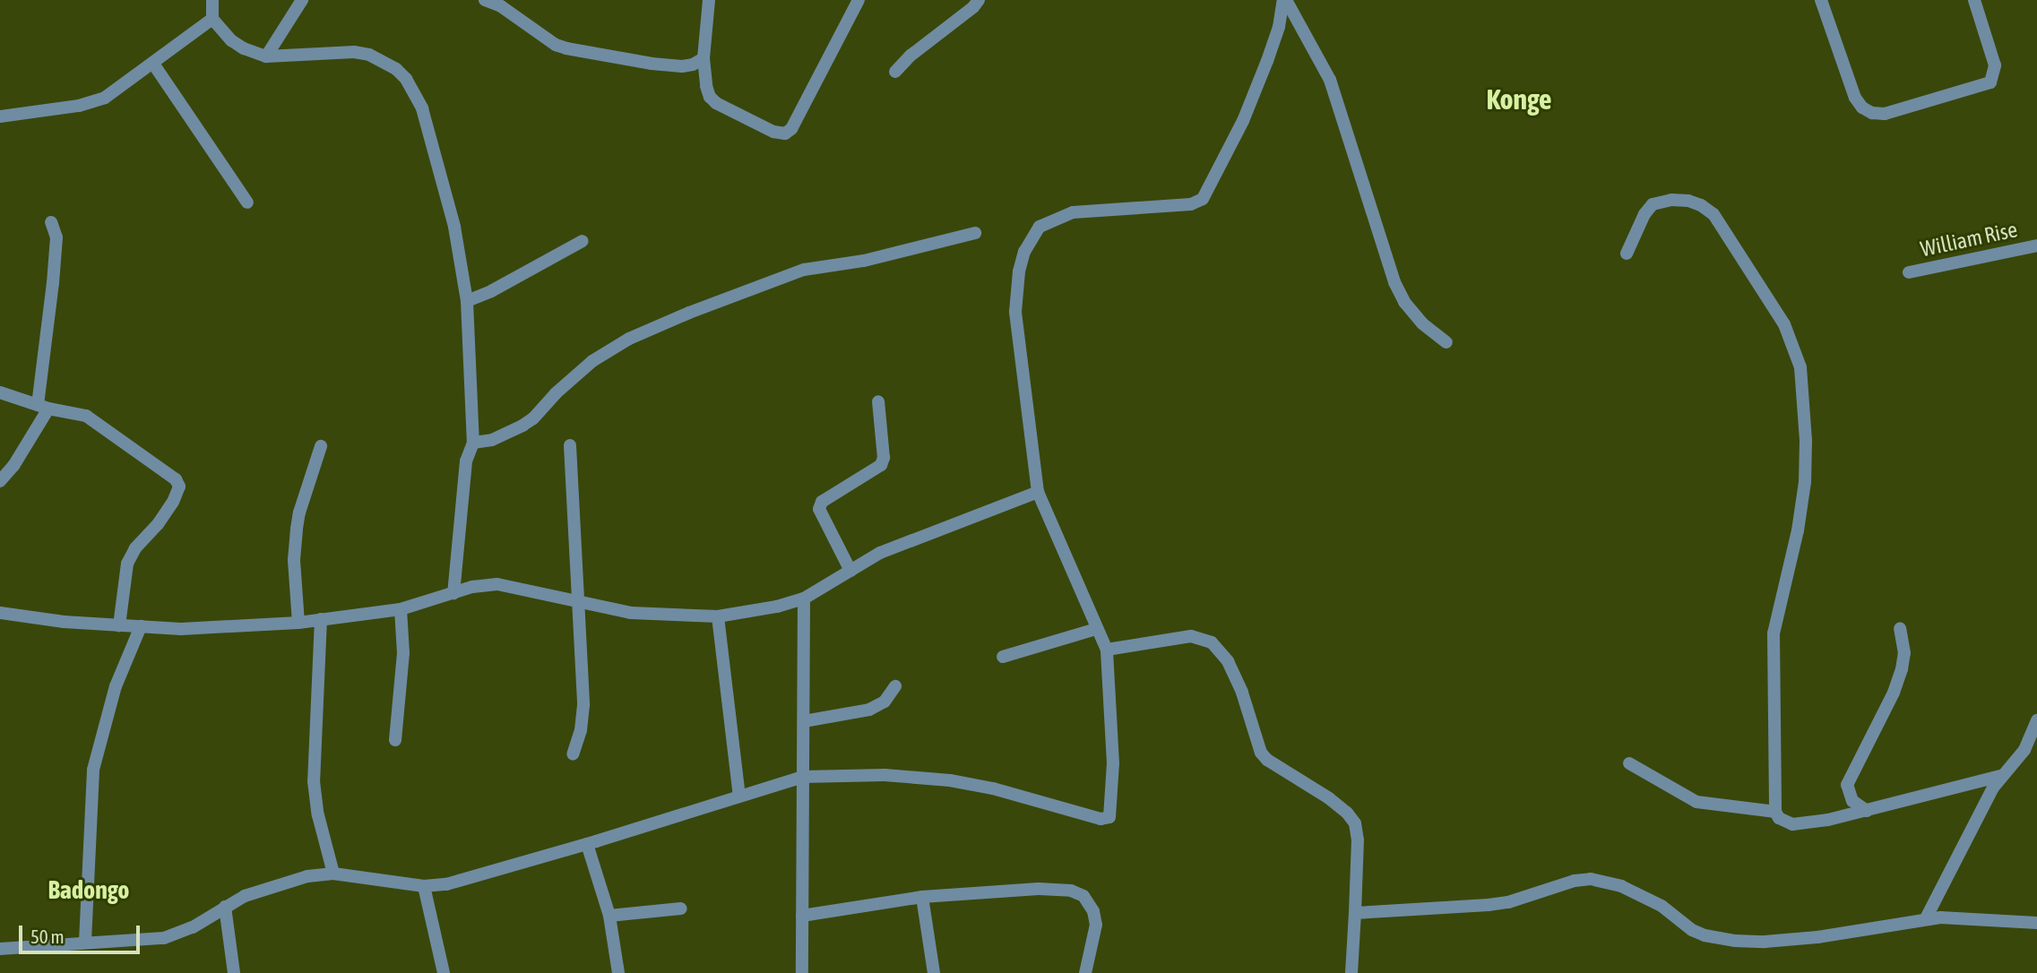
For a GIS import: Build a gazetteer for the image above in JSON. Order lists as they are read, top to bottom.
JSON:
{
  "streets": {
    "street": ["William Rise"]
  },
  "districts": ["Konge", "Badongo"],
  "scale_bar": "50 m"
}
